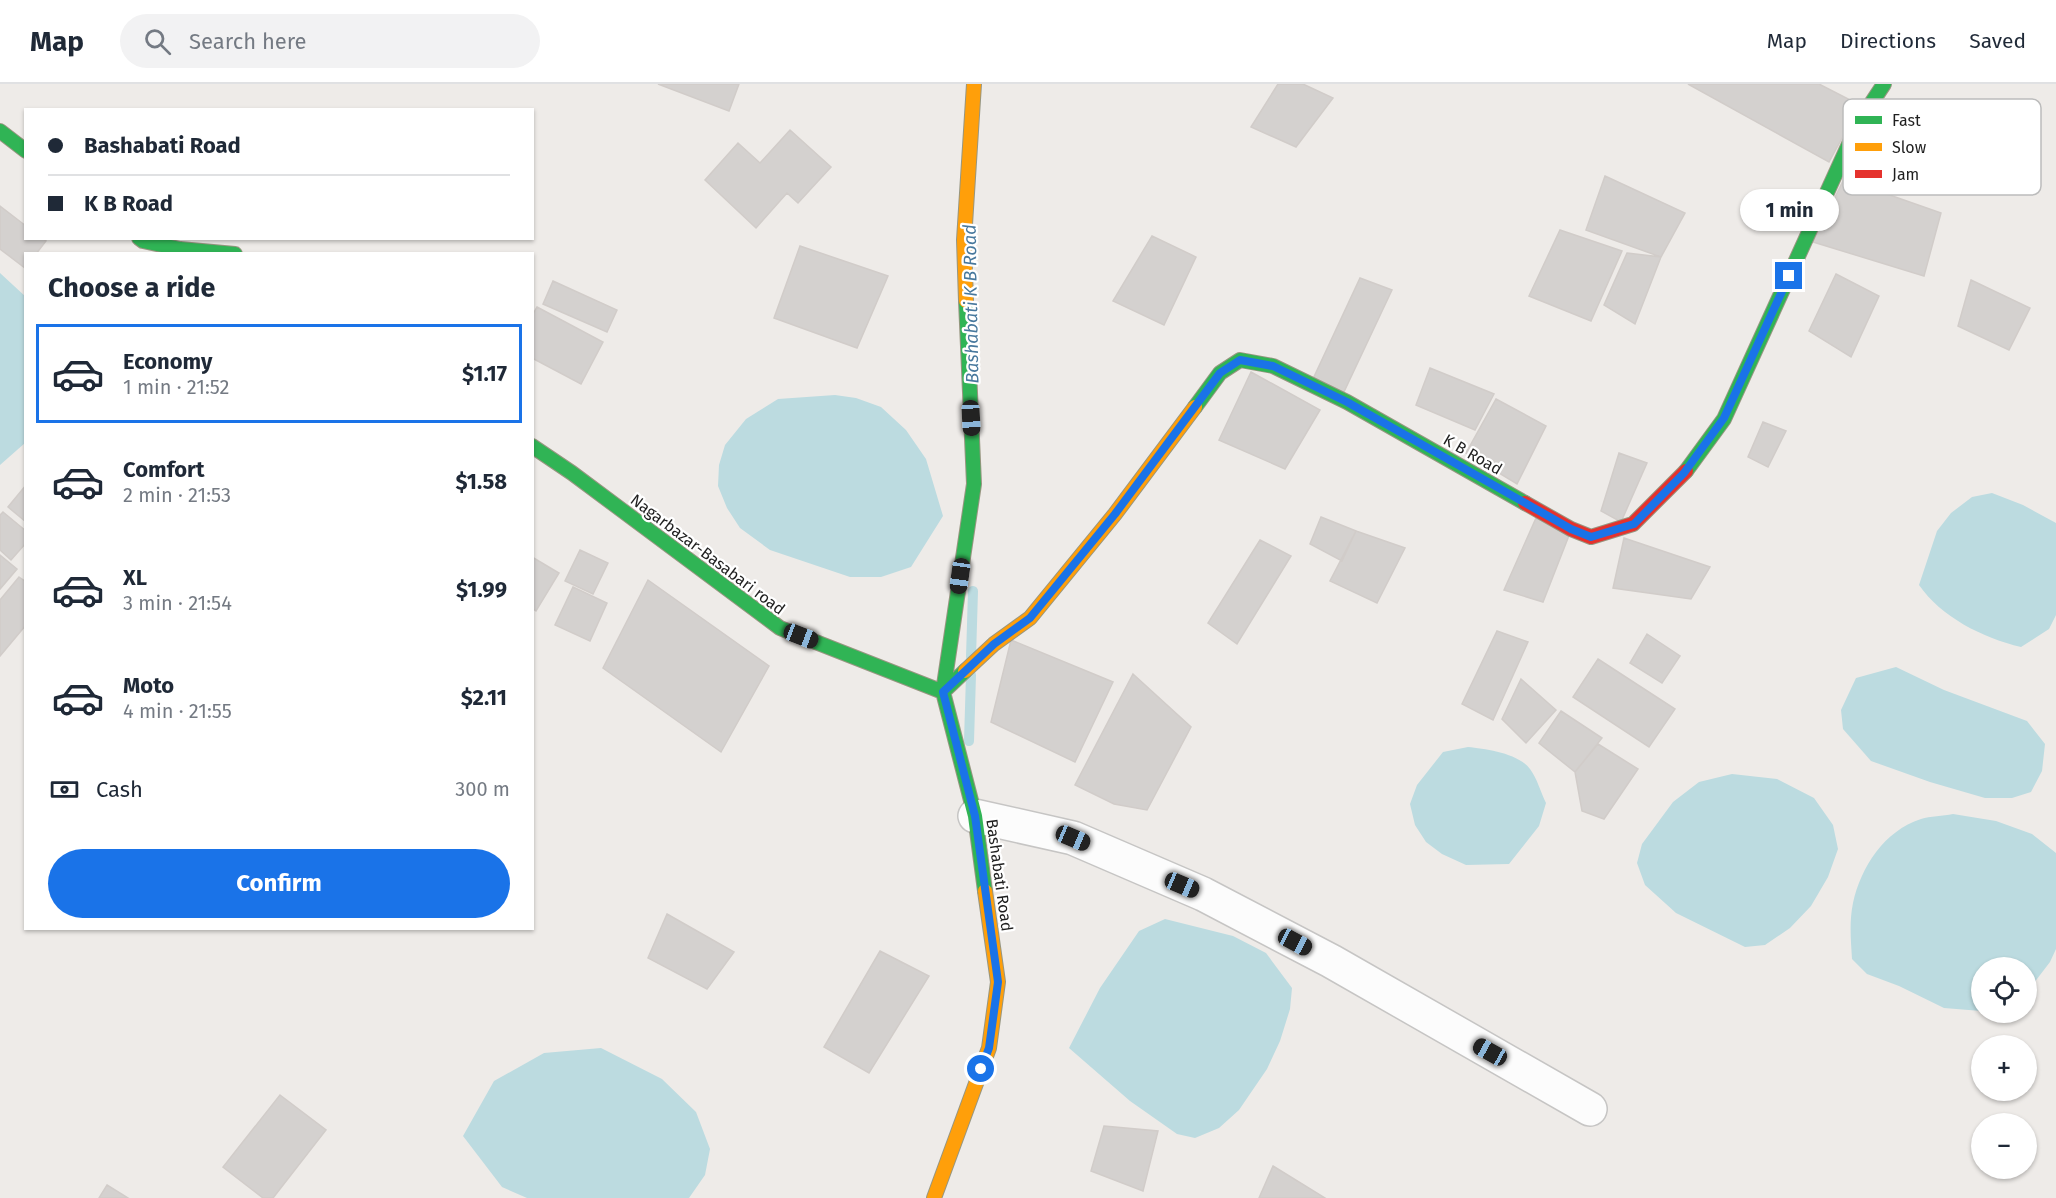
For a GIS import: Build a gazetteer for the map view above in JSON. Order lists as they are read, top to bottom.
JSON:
{
  "streets": {
    "street": ["K B Road", "Nagarbazar-Basabari road", "Bashabati Road"]
  },
  "crossings": [
    ["K B Road", "Nagarbazar-Basabari road"],
    ["K B Road", "Bashabati Road"],
    ["Nagarbazar-Basabari road", "Bashabati Road"]
  ],
  "water": ["Bashabati K B Road"],
  "legend": ["Fast", "Slow", "Jam"],
  "page": {
    "header": "Map",
    "search": "Search here",
    "nav": ["Map", "Directions", "Saved"],
    "banner": ["Bashabati Road", "K B Road"],
    "bubble": "1 min",
    "heading": "Choose a ride",
    "list": [
      {
        "name": "Economy",
        "note": "1 min · 21:52",
        "value": "$1.17"
      },
      {
        "name": "Comfort",
        "note": "2 min · 21:53",
        "value": "$1.58"
      },
      {
        "name": "XL",
        "note": "3 min · 21:54",
        "value": "$1.99"
      },
      {
        "name": "Moto",
        "note": "4 min · 21:55",
        "value": "$2.11"
      }
    ],
    "pay": ["Cash", "300 m"],
    "buttons": "Confirm",
    "map_buttons": ["+", "−"]
  }
}
